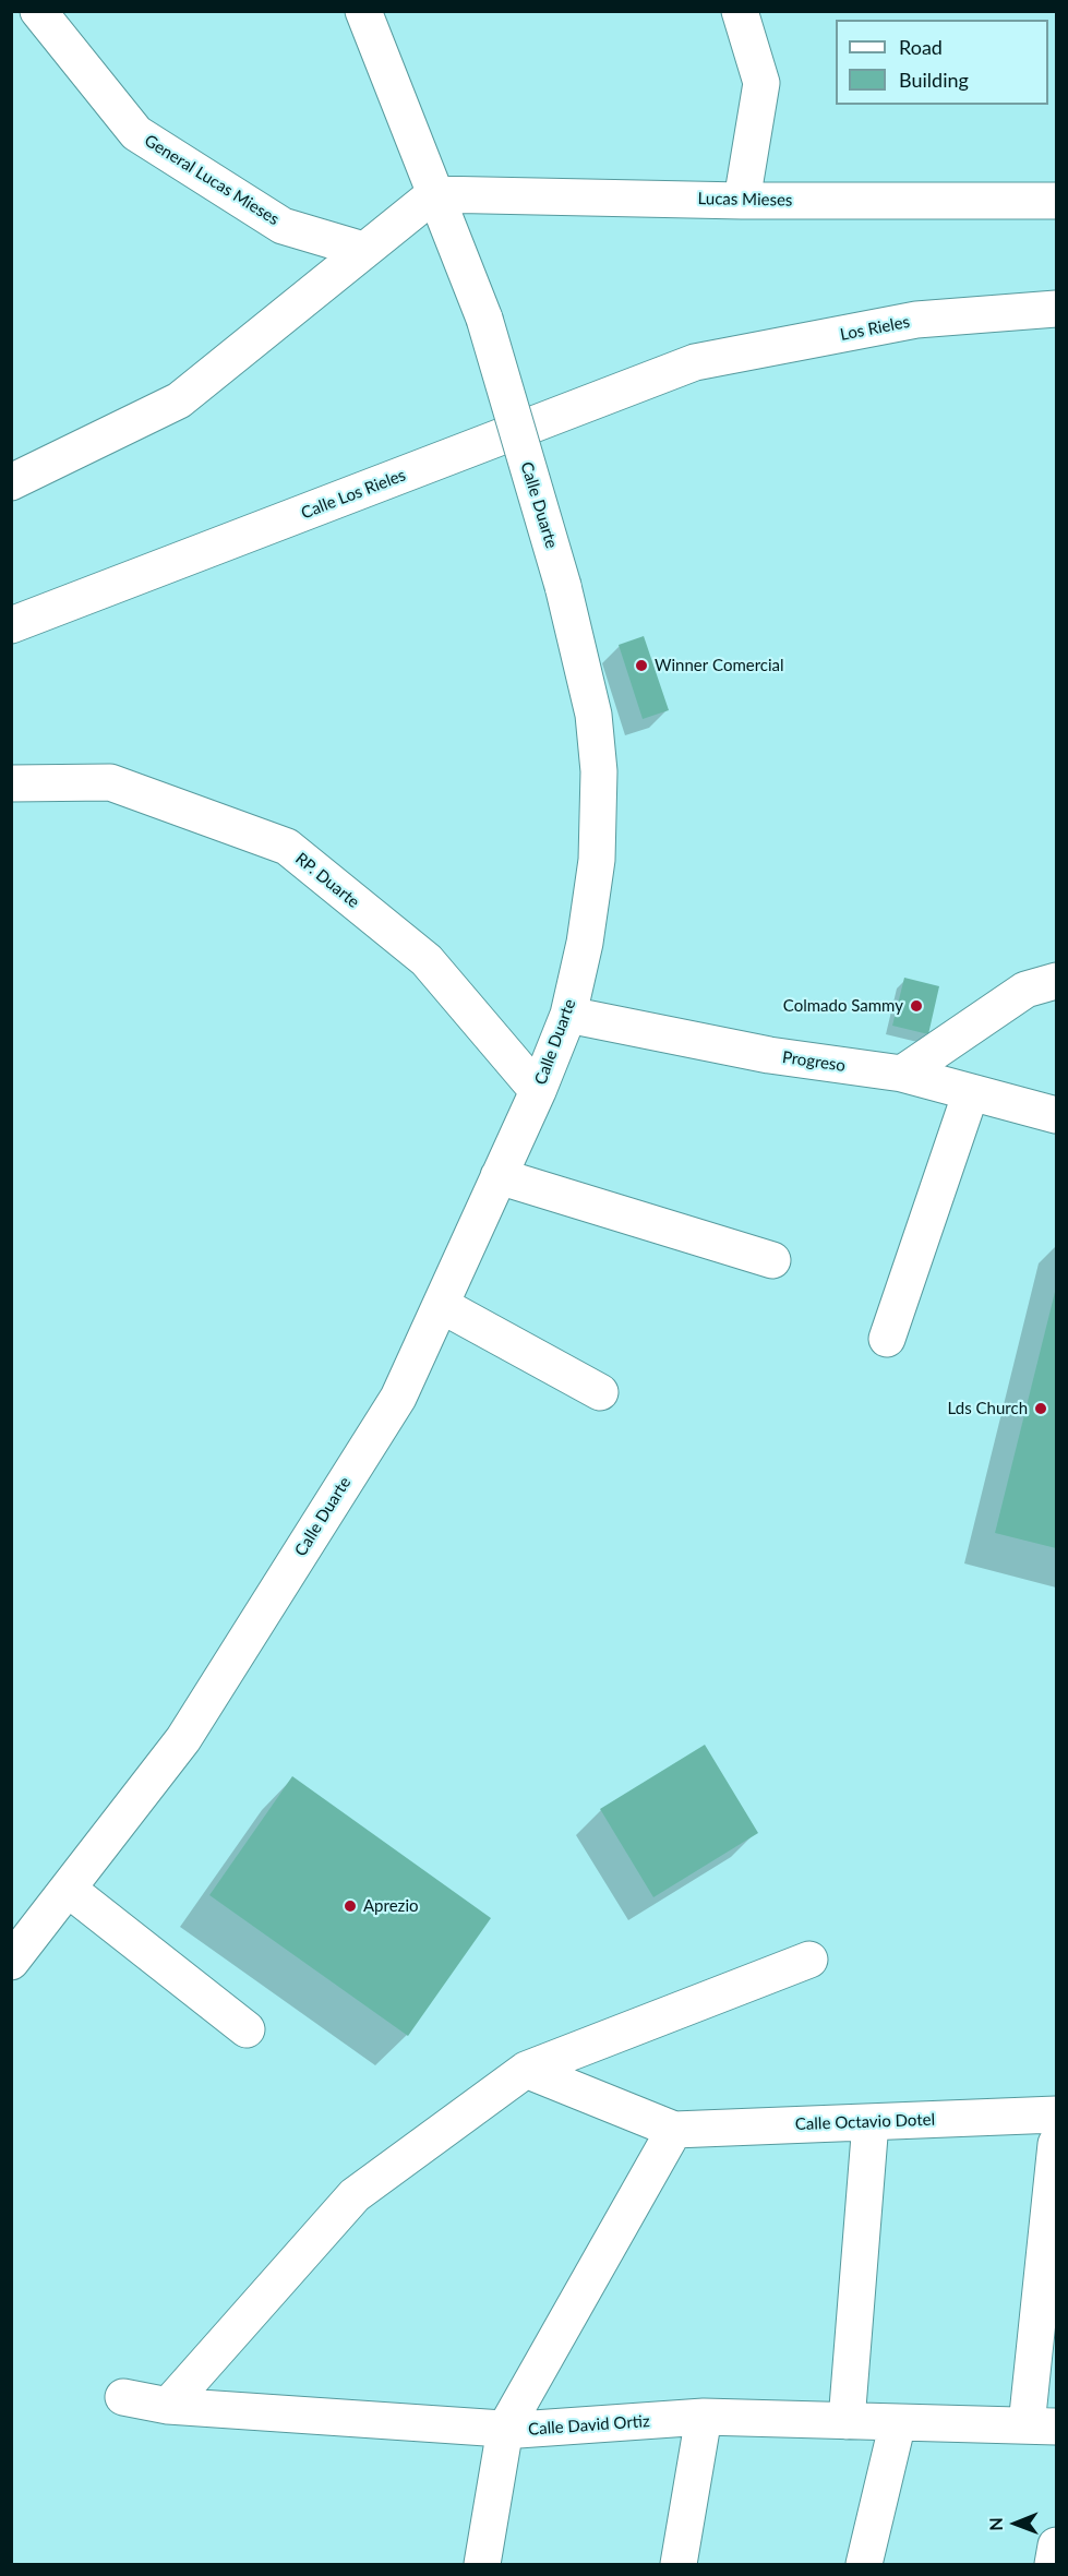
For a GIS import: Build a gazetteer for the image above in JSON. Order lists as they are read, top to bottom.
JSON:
{
  "streets": {
    "street": [
      "General Lucas Mieses",
      "Lucas Mieses",
      "Los Rieles",
      "Calle Los Rieles",
      "Calle Duarte",
      "RP. Duarte",
      "Progreso",
      "Calle Octavio Dotel",
      "Calle David Ortiz"
    ]
  },
  "crossings": [
    ["Lucas Mieses", "Calle Duarte"],
    ["Los Rieles", "Calle Los Rieles"],
    ["Calle Duarte", "RP. Duarte"],
    ["Calle Duarte", "Progreso"]
  ],
  "places": [
    "Winner Comercial",
    "Colmado Sammy",
    "Lds Church",
    "Aprezio"
  ],
  "legend": ["Road", "Building"],
  "north": "left"
}
